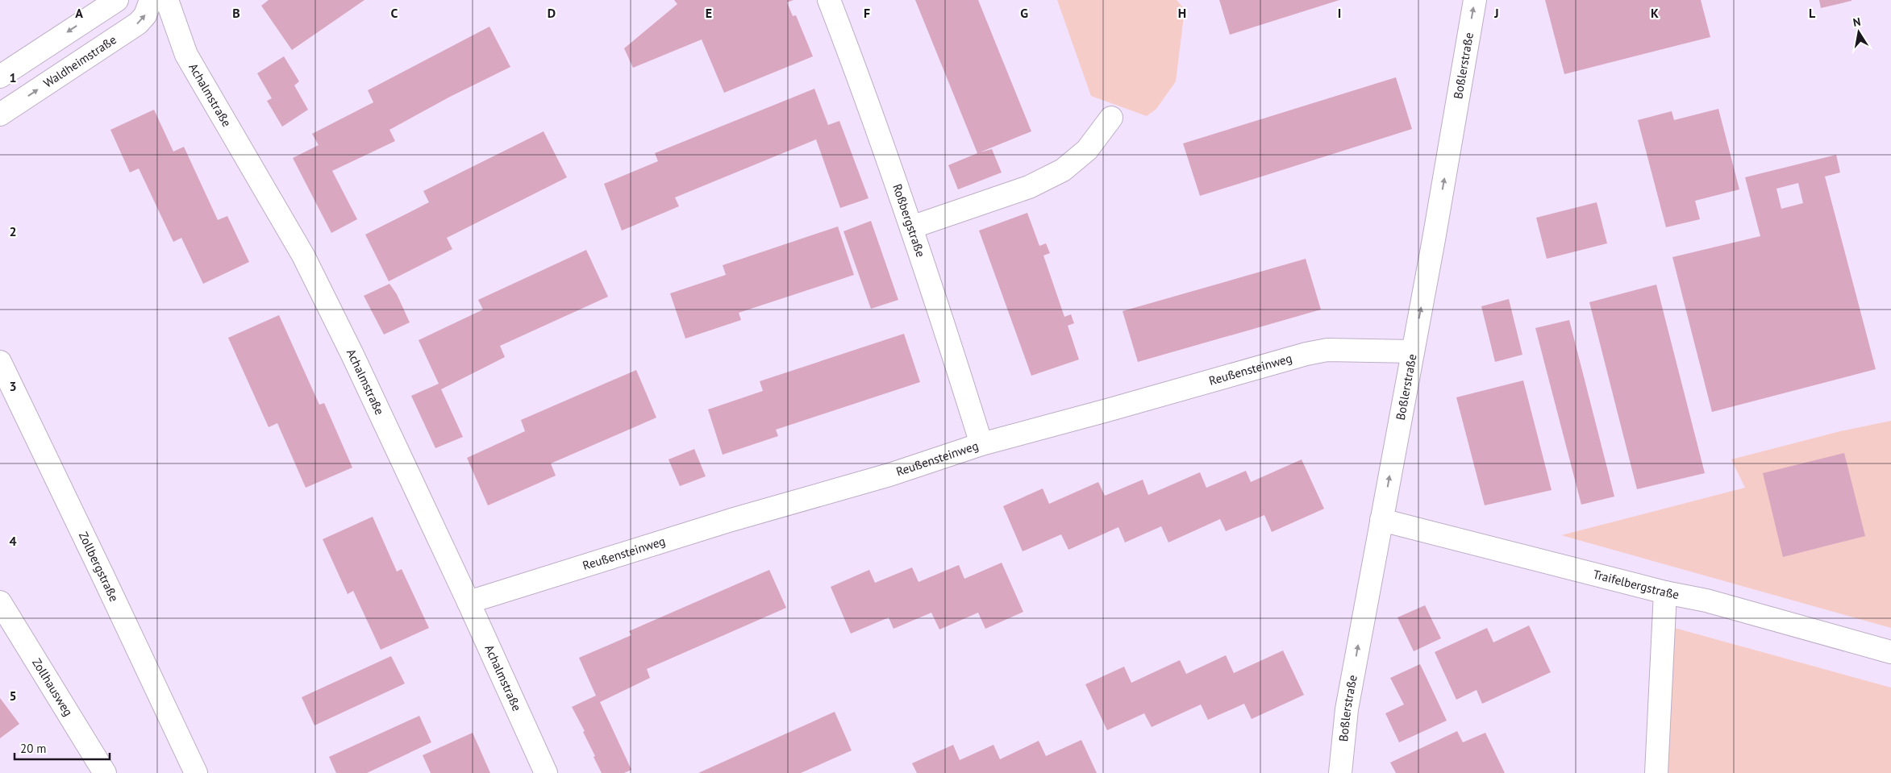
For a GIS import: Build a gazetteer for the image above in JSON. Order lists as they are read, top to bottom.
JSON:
{
  "streets": {
    "street": [
      "Waldheimstraße",
      "Boßlerstraße",
      "Achalmstraße",
      "Roßbergstraße",
      "Reußensteinweg",
      "Zollbergstraße",
      "Traifelbergstraße",
      "Zollhausweg"
    ]
  },
  "crossings": [
    ["Boßlerstraße", "Reußensteinweg"],
    ["Boßlerstraße", "Traifelbergstraße"],
    ["Achalmstraße", "Reußensteinweg"],
    ["Roßbergstraße", "Reußensteinweg"]
  ],
  "one_way": ["Boßlerstraße"],
  "scale_bar": "20 m",
  "north": "top",
  "grid": {
    "columns": [
      "A",
      "B",
      "C",
      "D",
      "E",
      "F",
      "G",
      "H",
      "I",
      "J",
      "K",
      "L"
    ],
    "rows": [
      "1",
      "2",
      "3",
      "4",
      "5"
    ]
  }
}
